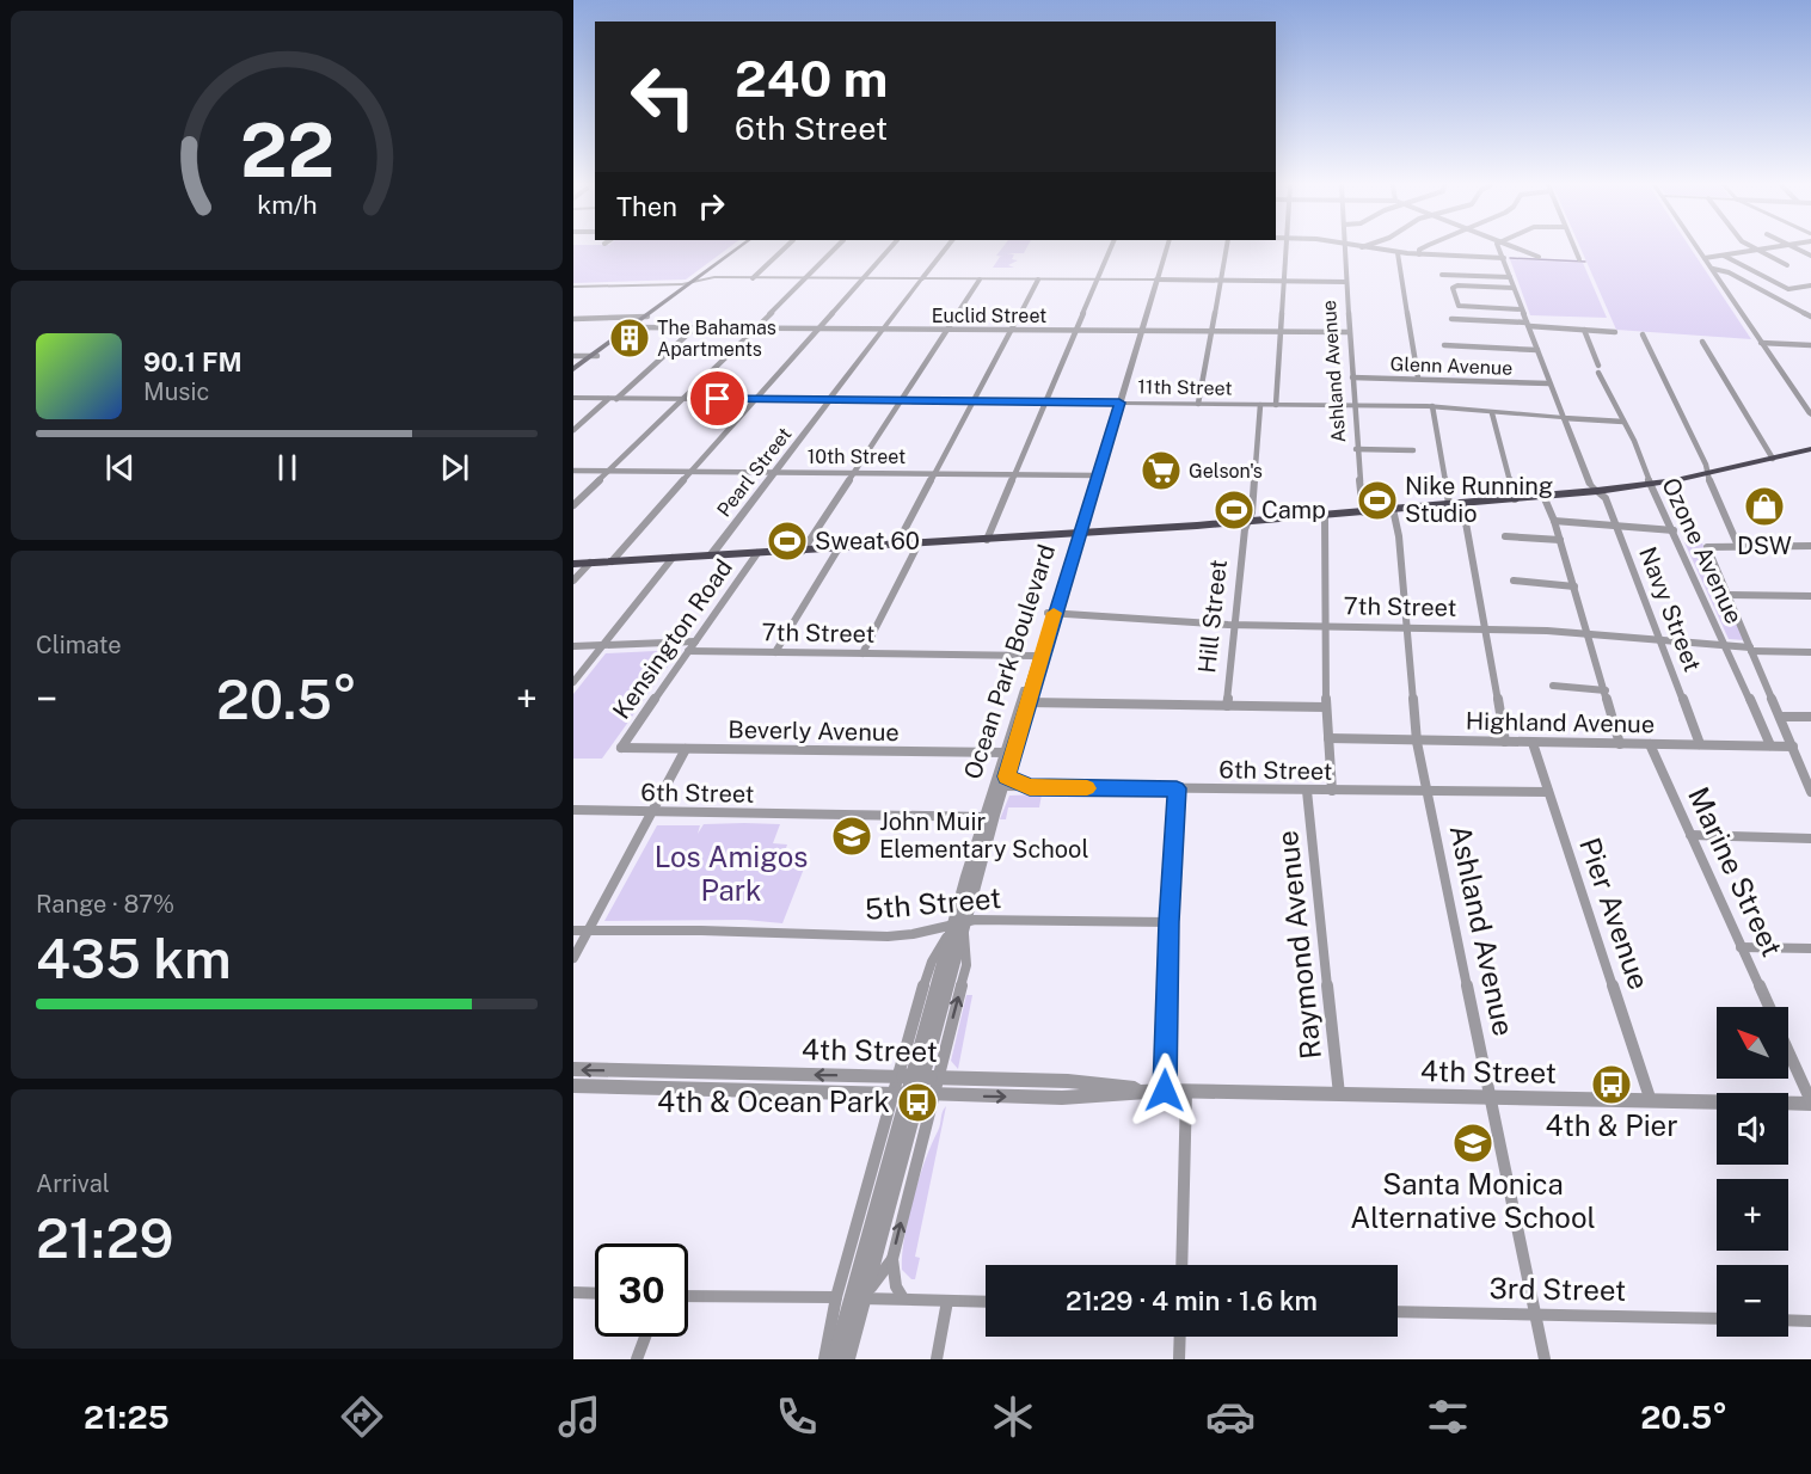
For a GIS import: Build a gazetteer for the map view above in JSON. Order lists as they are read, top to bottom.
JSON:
{
  "streets": {
    "street": [
      "Euclid Street",
      "Glenn Avenue",
      "Ashland Avenue",
      "11th Street",
      "10th Street",
      "Pearl Street",
      "Ozone Avenue",
      "7th Street",
      "Navy Street",
      "Hill Street",
      "Kensington Road",
      "Ocean Park Boulevard",
      "Highland Avenue",
      "Beverly Avenue",
      "6th Street",
      "Marine Street",
      "5th Street",
      "Pier Avenue",
      "Raymond Avenue",
      "4th Street",
      "3rd Street"
    ]
  },
  "crossings": [
    ["Euclid Street", "Ashland Avenue"],
    ["Euclid Street", "Pearl Street"],
    ["Euclid Street", "Ocean Park Boulevard"],
    ["Glenn Avenue", "Ashland Avenue"],
    ["Ashland Avenue", "11th Street"],
    ["Ashland Avenue", "7th Street"],
    ["Ashland Avenue", "Highland Avenue"],
    ["Ashland Avenue", "6th Street"],
    ["Ashland Avenue", "4th Street"],
    ["Ashland Avenue", "3rd Street"],
    ["11th Street", "Pearl Street"],
    ["11th Street", "Ozone Avenue"],
    ["11th Street", "Hill Street"],
    ["11th Street", "Ocean Park Boulevard"],
    ["10th Street", "Pearl Street"],
    ["10th Street", "Ocean Park Boulevard"],
    ["Ozone Avenue", "7th Street"],
    ["Ozone Avenue", "Highland Avenue"],
    ["7th Street", "Navy Street"],
    ["7th Street", "Hill Street"],
    ["7th Street", "Kensington Road"],
    ["7th Street", "Ocean Park Boulevard"],
    ["Navy Street", "Highland Avenue"],
    ["Kensington Road", "Beverly Avenue"],
    ["Ocean Park Boulevard", "Beverly Avenue"],
    ["Ocean Park Boulevard", "6th Street"],
    ["Ocean Park Boulevard", "5th Street"],
    ["Ocean Park Boulevard", "4th Street"],
    ["Highland Avenue", "Marine Street"],
    ["Highland Avenue", "Pier Avenue"],
    ["6th Street", "Pier Avenue"],
    ["6th Street", "Raymond Avenue"],
    ["Marine Street", "4th Street"],
    ["Pier Avenue", "4th Street"],
    ["Raymond Avenue", "4th Street"]
  ],
  "parks": ["Los Amigos Park"],
  "places": {
    "building": ["The Bahamas Apartments"],
    "supermarket": ["Gelson's"],
    "sports": ["Nike Running Studio", "Camp", "Sweat 60"],
    "shop": ["DSW"],
    "school or university": ["John Muir Elementary School", "Santa Monica Alternative School"],
    "bus stop": ["4th & Pier", "4th & Ocean Park"]
  },
  "north": "top left",
  "page": {
    "turn": ["240 m", "6th Street"],
    "then": "Then",
    "song": ["90.1 FM", "Music"],
    "tile": [
      "Climate",
      ["Range · 87%", "435 km"],
      ["Arrival", "21:29"]
    ],
    "heat": ["−", "20.5°", "+"],
    "map_buttons": ["+", "−"],
    "limit": "30",
    "trip": "21:29 · 4 min · 1.6 km",
    "tabs": ["21:25", "20.5°"],
    "gauge": ["22", "km/h"]
  }
}
